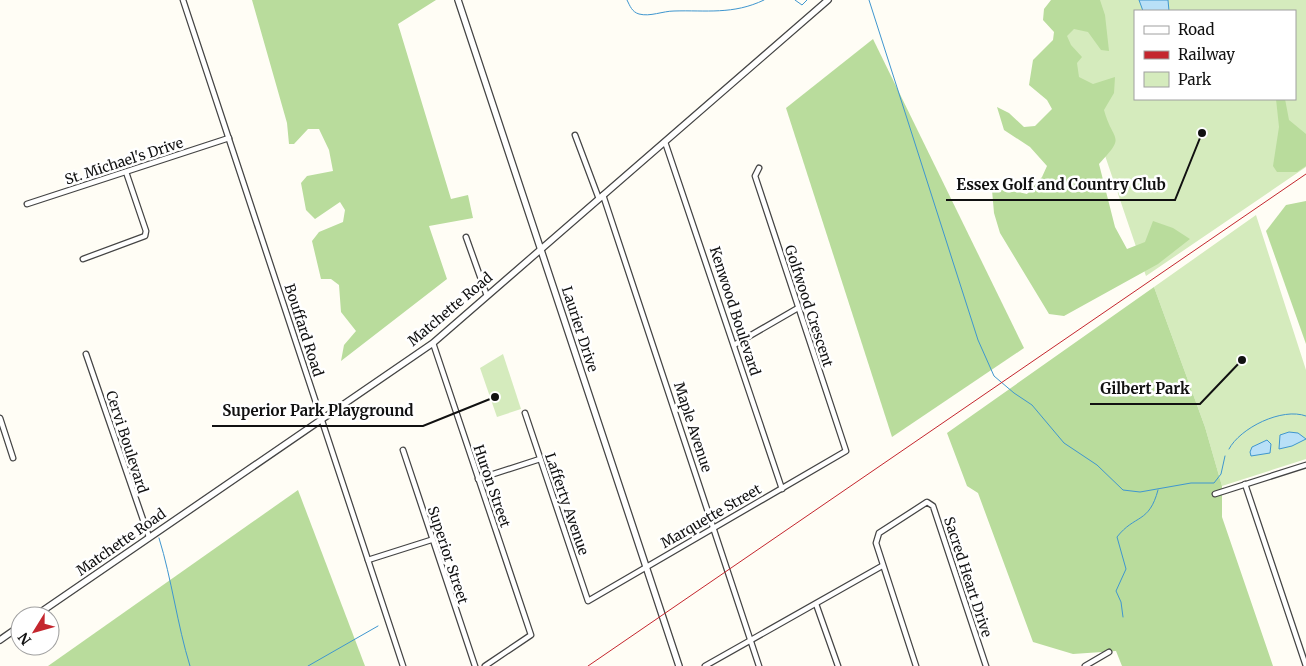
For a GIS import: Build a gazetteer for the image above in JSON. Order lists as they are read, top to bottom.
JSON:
{
  "streets": {
    "street": [
      "St. Michael's Drive",
      "Golfwood Crescent",
      "Matchette Road",
      "Kenwood Boulevard",
      "Laurier Drive",
      "Bouffard Road",
      "Maple Avenue",
      "Cervi Boulevard",
      "Huron Street",
      "Lafferty Avenue",
      "Marquette Street",
      "Superior Street",
      "Sacred Heart Drive"
    ]
  },
  "crossings": [
    ["St. Michael's Drive", "Bouffard Road"],
    ["Golfwood Crescent", "Marquette Street"],
    ["Matchette Road", "Kenwood Boulevard"],
    ["Matchette Road", "Laurier Drive"],
    ["Matchette Road", "Bouffard Road"],
    ["Matchette Road", "Maple Avenue"],
    ["Matchette Road", "Cervi Boulevard"],
    ["Matchette Road", "Huron Street"],
    ["Kenwood Boulevard", "Marquette Street"],
    ["Laurier Drive", "Marquette Street"],
    ["Maple Avenue", "Marquette Street"],
    ["Lafferty Avenue", "Marquette Street"]
  ],
  "places": ["Essex Golf and Country Club", "Gilbert Park", "Superior Park Playground"],
  "legend": ["Road", "Railway", "Park"],
  "north": "bottom left"
}
